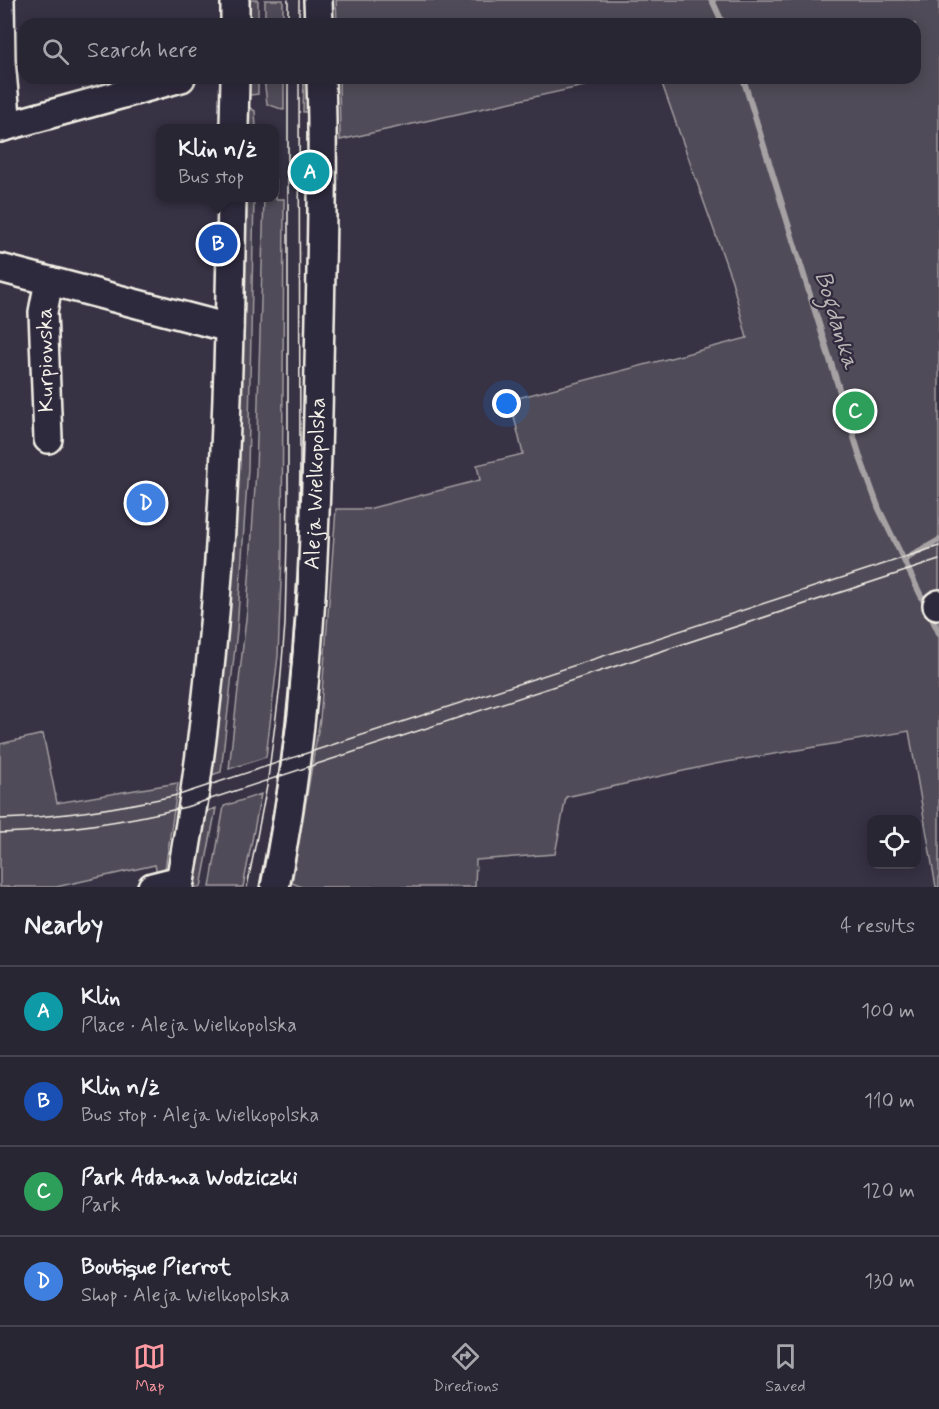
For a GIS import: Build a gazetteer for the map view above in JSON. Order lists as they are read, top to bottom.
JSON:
{
  "streets": {
    "street": ["Kurpiowska", "Aleja Wielkopolska"]
  },
  "water": ["Bogdanka"],
  "page": {
    "search": "Search here",
    "popup": ["Klin n/ż", "Bus stop"],
    "pins": [
      "A",
      "B",
      "C",
      "D"
    ],
    "heading": ["Nearby", "4 results"],
    "list": [
      {
        "mark": "A",
        "name": "Klin",
        "note": "Place · Aleja Wielkopolska",
        "value": "100 m"
      },
      {
        "mark": "B",
        "name": "Klin n/ż",
        "note": "Bus stop · Aleja Wielkopolska",
        "value": "110 m"
      },
      {
        "mark": "C",
        "name": "Park Adama Wodziczki",
        "note": "Park",
        "value": "120 m"
      },
      {
        "mark": "D",
        "name": "Boutique Pierrot",
        "note": "Shop · Aleja Wielkopolska",
        "value": "130 m"
      }
    ],
    "nav": ["Map", "Directions", "Saved"]
  }
}
